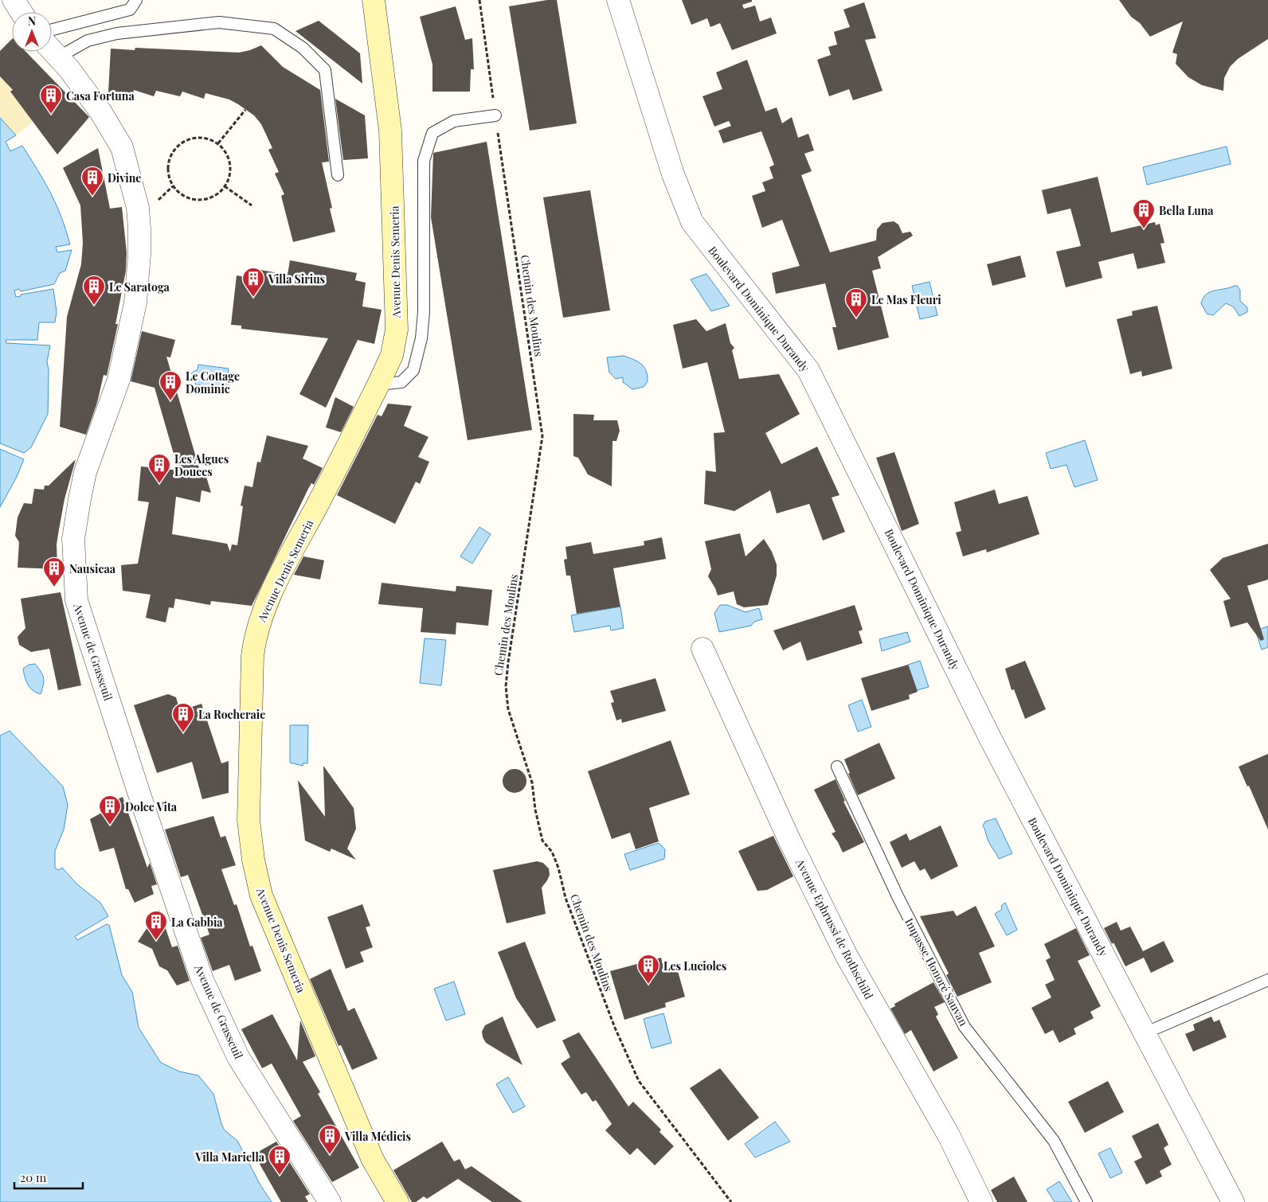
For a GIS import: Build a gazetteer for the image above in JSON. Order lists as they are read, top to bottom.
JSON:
{
  "streets": {
    "main road": ["Avenue Denis Semeria"],
    "street": ["Boulevard Dominique Durandy", "Avenue de Grasseuil", "Avenue Ephrussi de Rothschild"],
    "lane": ["Impasse Honoré Sauvan"],
    "path": ["Chemin des Moulins"]
  },
  "places": {
    "building": [
      "Casa Fortuna",
      "Divine",
      "Bella Luna",
      "Villa Sirius",
      "Le Saratoga",
      "Le Mas Fleuri",
      "Le Cottage Dominic",
      "Les Algues Douces",
      "Nausicaa",
      "La Rocheraie",
      "Dolce Vita",
      "La Gabbia",
      "Les Lucioles",
      "Villa Médicis",
      "Villa Mariella"
    ]
  },
  "scale_bar": "20 m",
  "north": "top"
}
